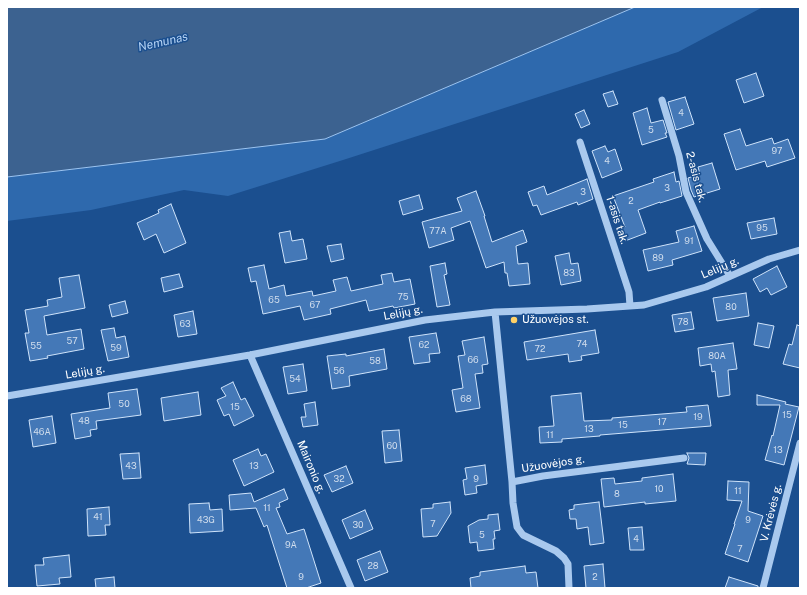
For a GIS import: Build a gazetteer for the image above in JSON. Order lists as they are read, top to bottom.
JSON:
{
  "streets": {
    "street": [
      "2-asis tak.",
      "1-asis tak.",
      "Lelijų g.",
      "Užuovėjos g.",
      "Maironio g.",
      "V. Krėvės g."
    ]
  },
  "crossings": [
    ["2-asis tak.", "Lelijų g."],
    ["1-asis tak.", "Lelijų g."],
    ["Lelijų g.", "Maironio g."]
  ],
  "water": ["Nemunas"],
  "places": ["Užuovėjos st."],
  "house_numbers": [
    "4",
    "5",
    "97",
    "4",
    "3",
    "3",
    "2",
    "95",
    "77A",
    "91",
    "89",
    "83",
    "75",
    "65",
    "67",
    "80",
    "78",
    "63",
    "57",
    "74",
    "62",
    "55",
    "59",
    "72",
    "80A",
    "66",
    "58",
    "56",
    "54",
    "68",
    "50",
    "15",
    "15",
    "19",
    "48",
    "17",
    "15",
    "13",
    "46A",
    "11",
    "60",
    "13",
    "43",
    "13",
    "32",
    "9",
    "10",
    "11",
    "8",
    "11",
    "41",
    "43G",
    "9",
    "7",
    "30",
    "5",
    "4",
    "9A",
    "7",
    "28",
    "9",
    "2"
  ]
}
